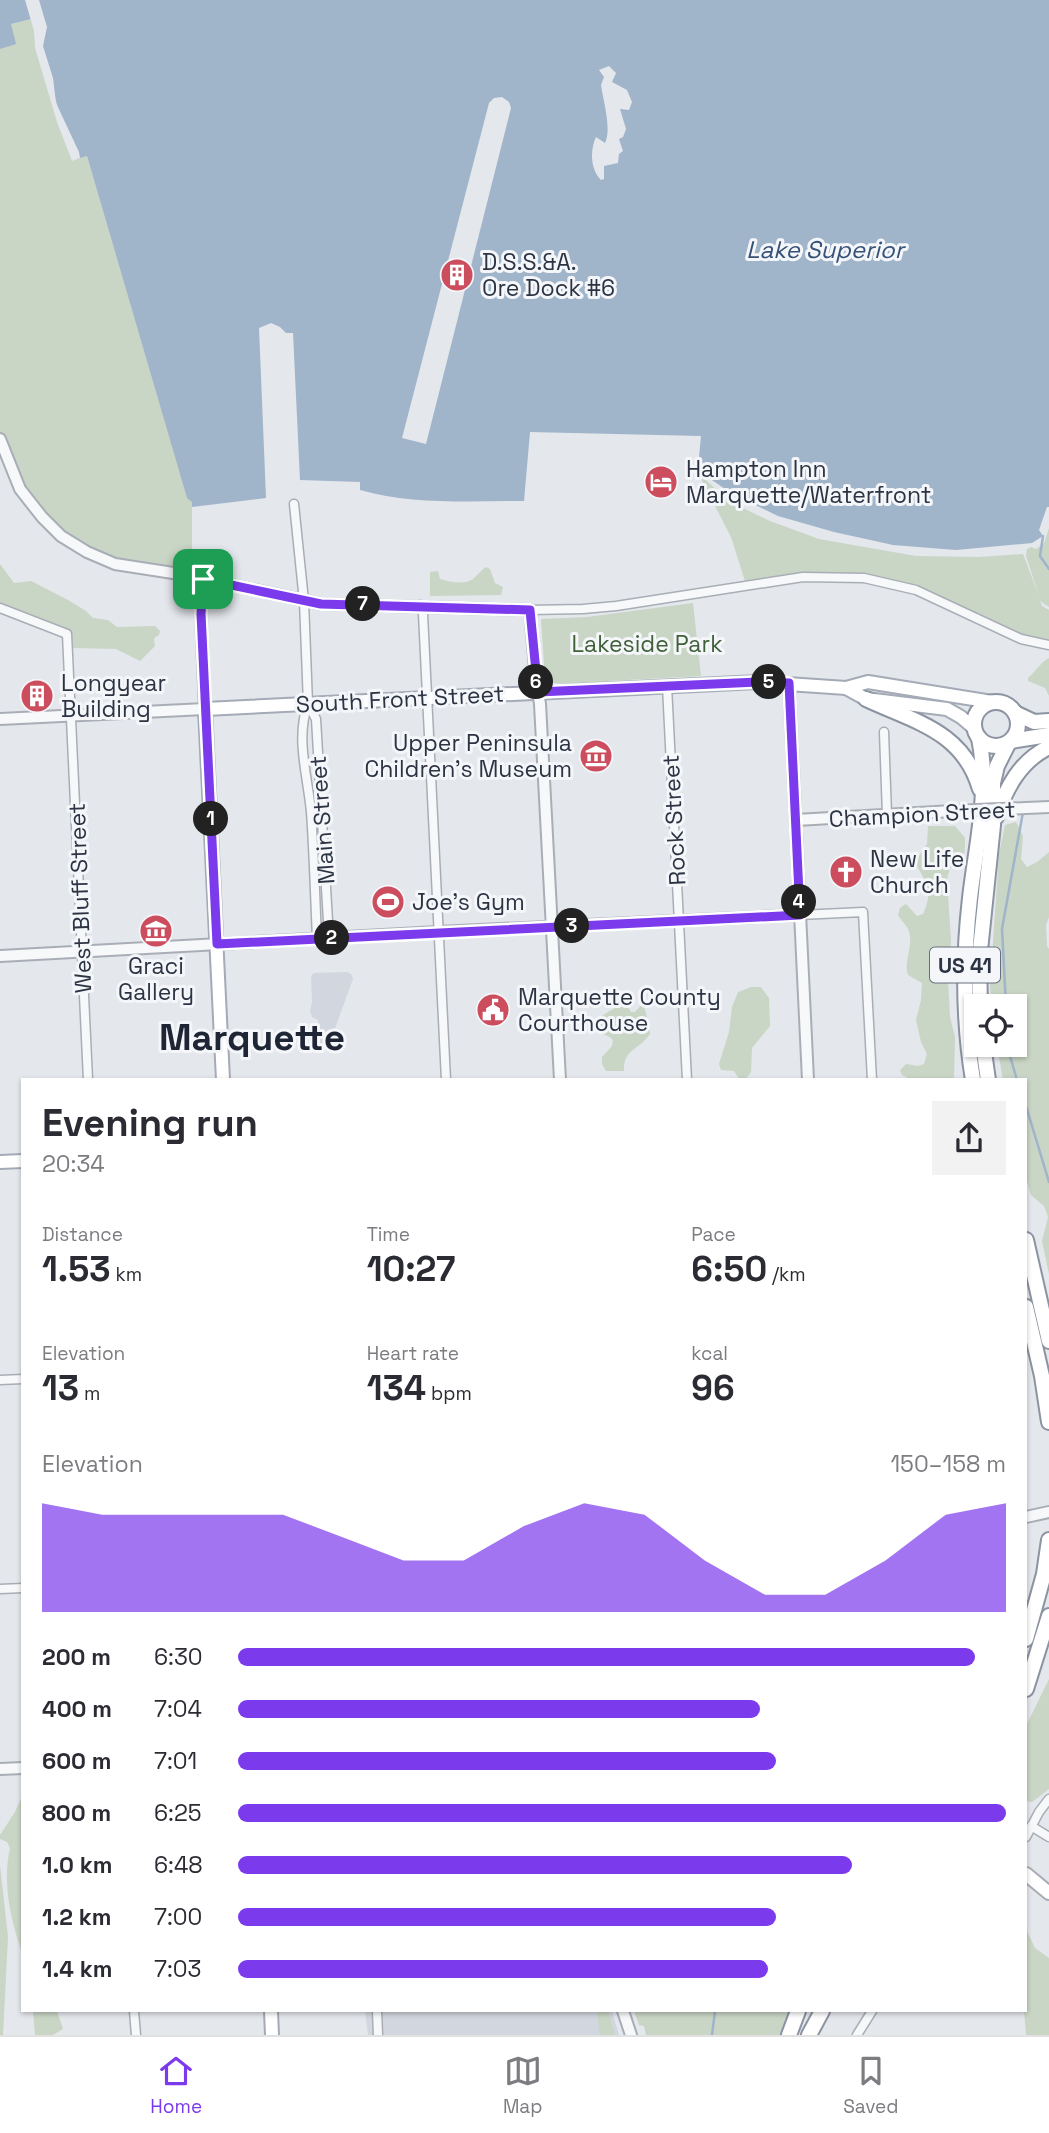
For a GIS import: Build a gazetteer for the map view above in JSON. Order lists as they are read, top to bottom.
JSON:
{
  "streets": {
    "highway": ["US 41"],
    "main road": ["South Front Street"],
    "street": [
      "Champion Street",
      "Main Street",
      "Rock Street",
      "West Bluff Street"
    ]
  },
  "crossings": [
    ["South Front Street", "Main Street"],
    ["South Front Street", "Rock Street"],
    ["South Front Street", "US 41"]
  ],
  "districts": ["Marquette"],
  "water": ["Lake Superior"],
  "parks": ["Lakeside Park"],
  "places": {
    "building": ["D.S.S.&A. Ore Dock #6", "Longyear Building"],
    "hotel": ["Hampton Inn Marquette/Waterfront"],
    "museum": ["Upper Peninsula Children's Museum", "Graci Gallery"],
    "church": ["New Life Church"],
    "sports": ["Joe's Gym"],
    "public building": ["Marquette County Courthouse"]
  },
  "page": {
    "pins": [
      "7",
      "5",
      "6",
      "1",
      "4",
      "3",
      "2"
    ],
    "heading": ["Evening run", "20:34"],
    "stats": [
      ["Distance", "1.53 km"],
      ["Time", "10:27"],
      ["Pace", "6:50 /km"],
      ["Elevation", "13 m"],
      ["Heart rate", "134 bpm"],
      ["kcal", "96"]
    ],
    "chart": ["Elevation", "150–158 m"],
    "list": [
      {
        "name": "200 m",
        "note": "6:30"
      },
      {
        "name": "400 m",
        "note": "7:04"
      },
      {
        "name": "600 m",
        "note": "7:01"
      },
      {
        "name": "800 m",
        "note": "6:25"
      },
      {
        "name": "1.0 km",
        "note": "6:48"
      },
      {
        "name": "1.2 km",
        "note": "7:00"
      },
      {
        "name": "1.4 km",
        "note": "7:03"
      }
    ],
    "tabs": ["Home", "Map", "Saved"]
  }
}
